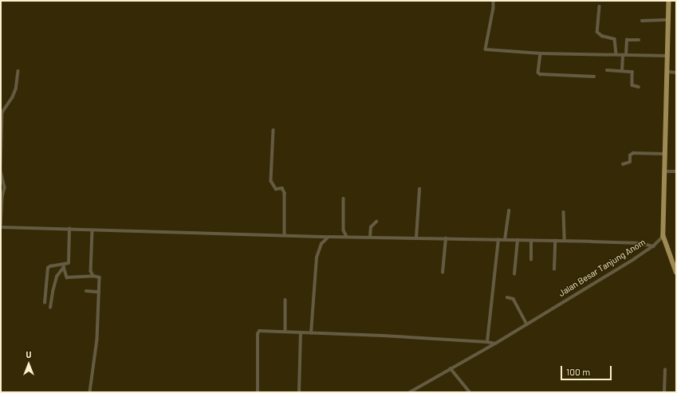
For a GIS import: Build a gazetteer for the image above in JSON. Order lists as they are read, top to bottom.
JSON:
{
  "streets": {
    "street": ["Jalan Besar Tanjung Anom"]
  },
  "scale_bar": "100 m",
  "north": "top"
}
